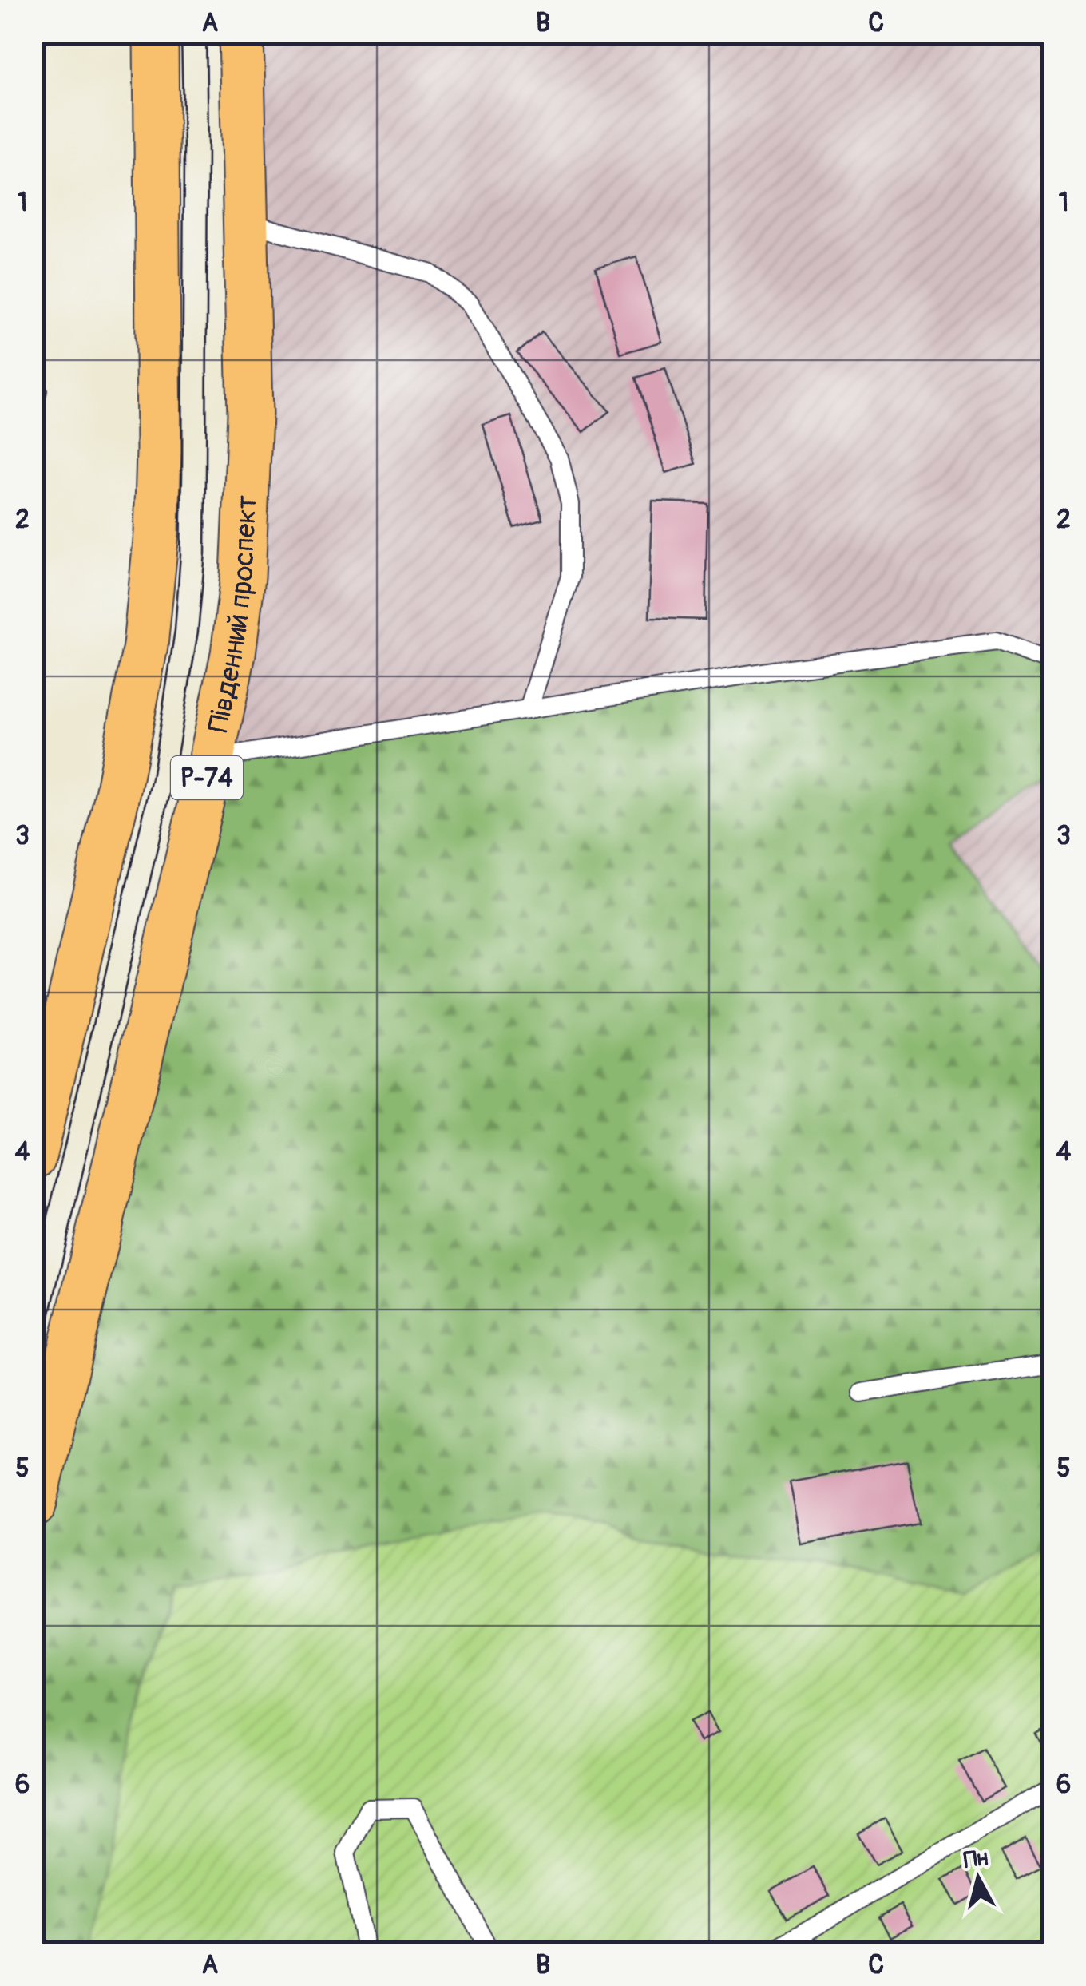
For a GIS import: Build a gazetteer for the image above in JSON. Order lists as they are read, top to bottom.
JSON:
{
  "streets": {
    "main road": ["Південний проспект", "Р-74"]
  },
  "north": "top",
  "grid": {
    "columns": ["A", "B", "C"],
    "rows": [
      "1",
      "2",
      "3",
      "4",
      "5",
      "6"
    ]
  }
}
